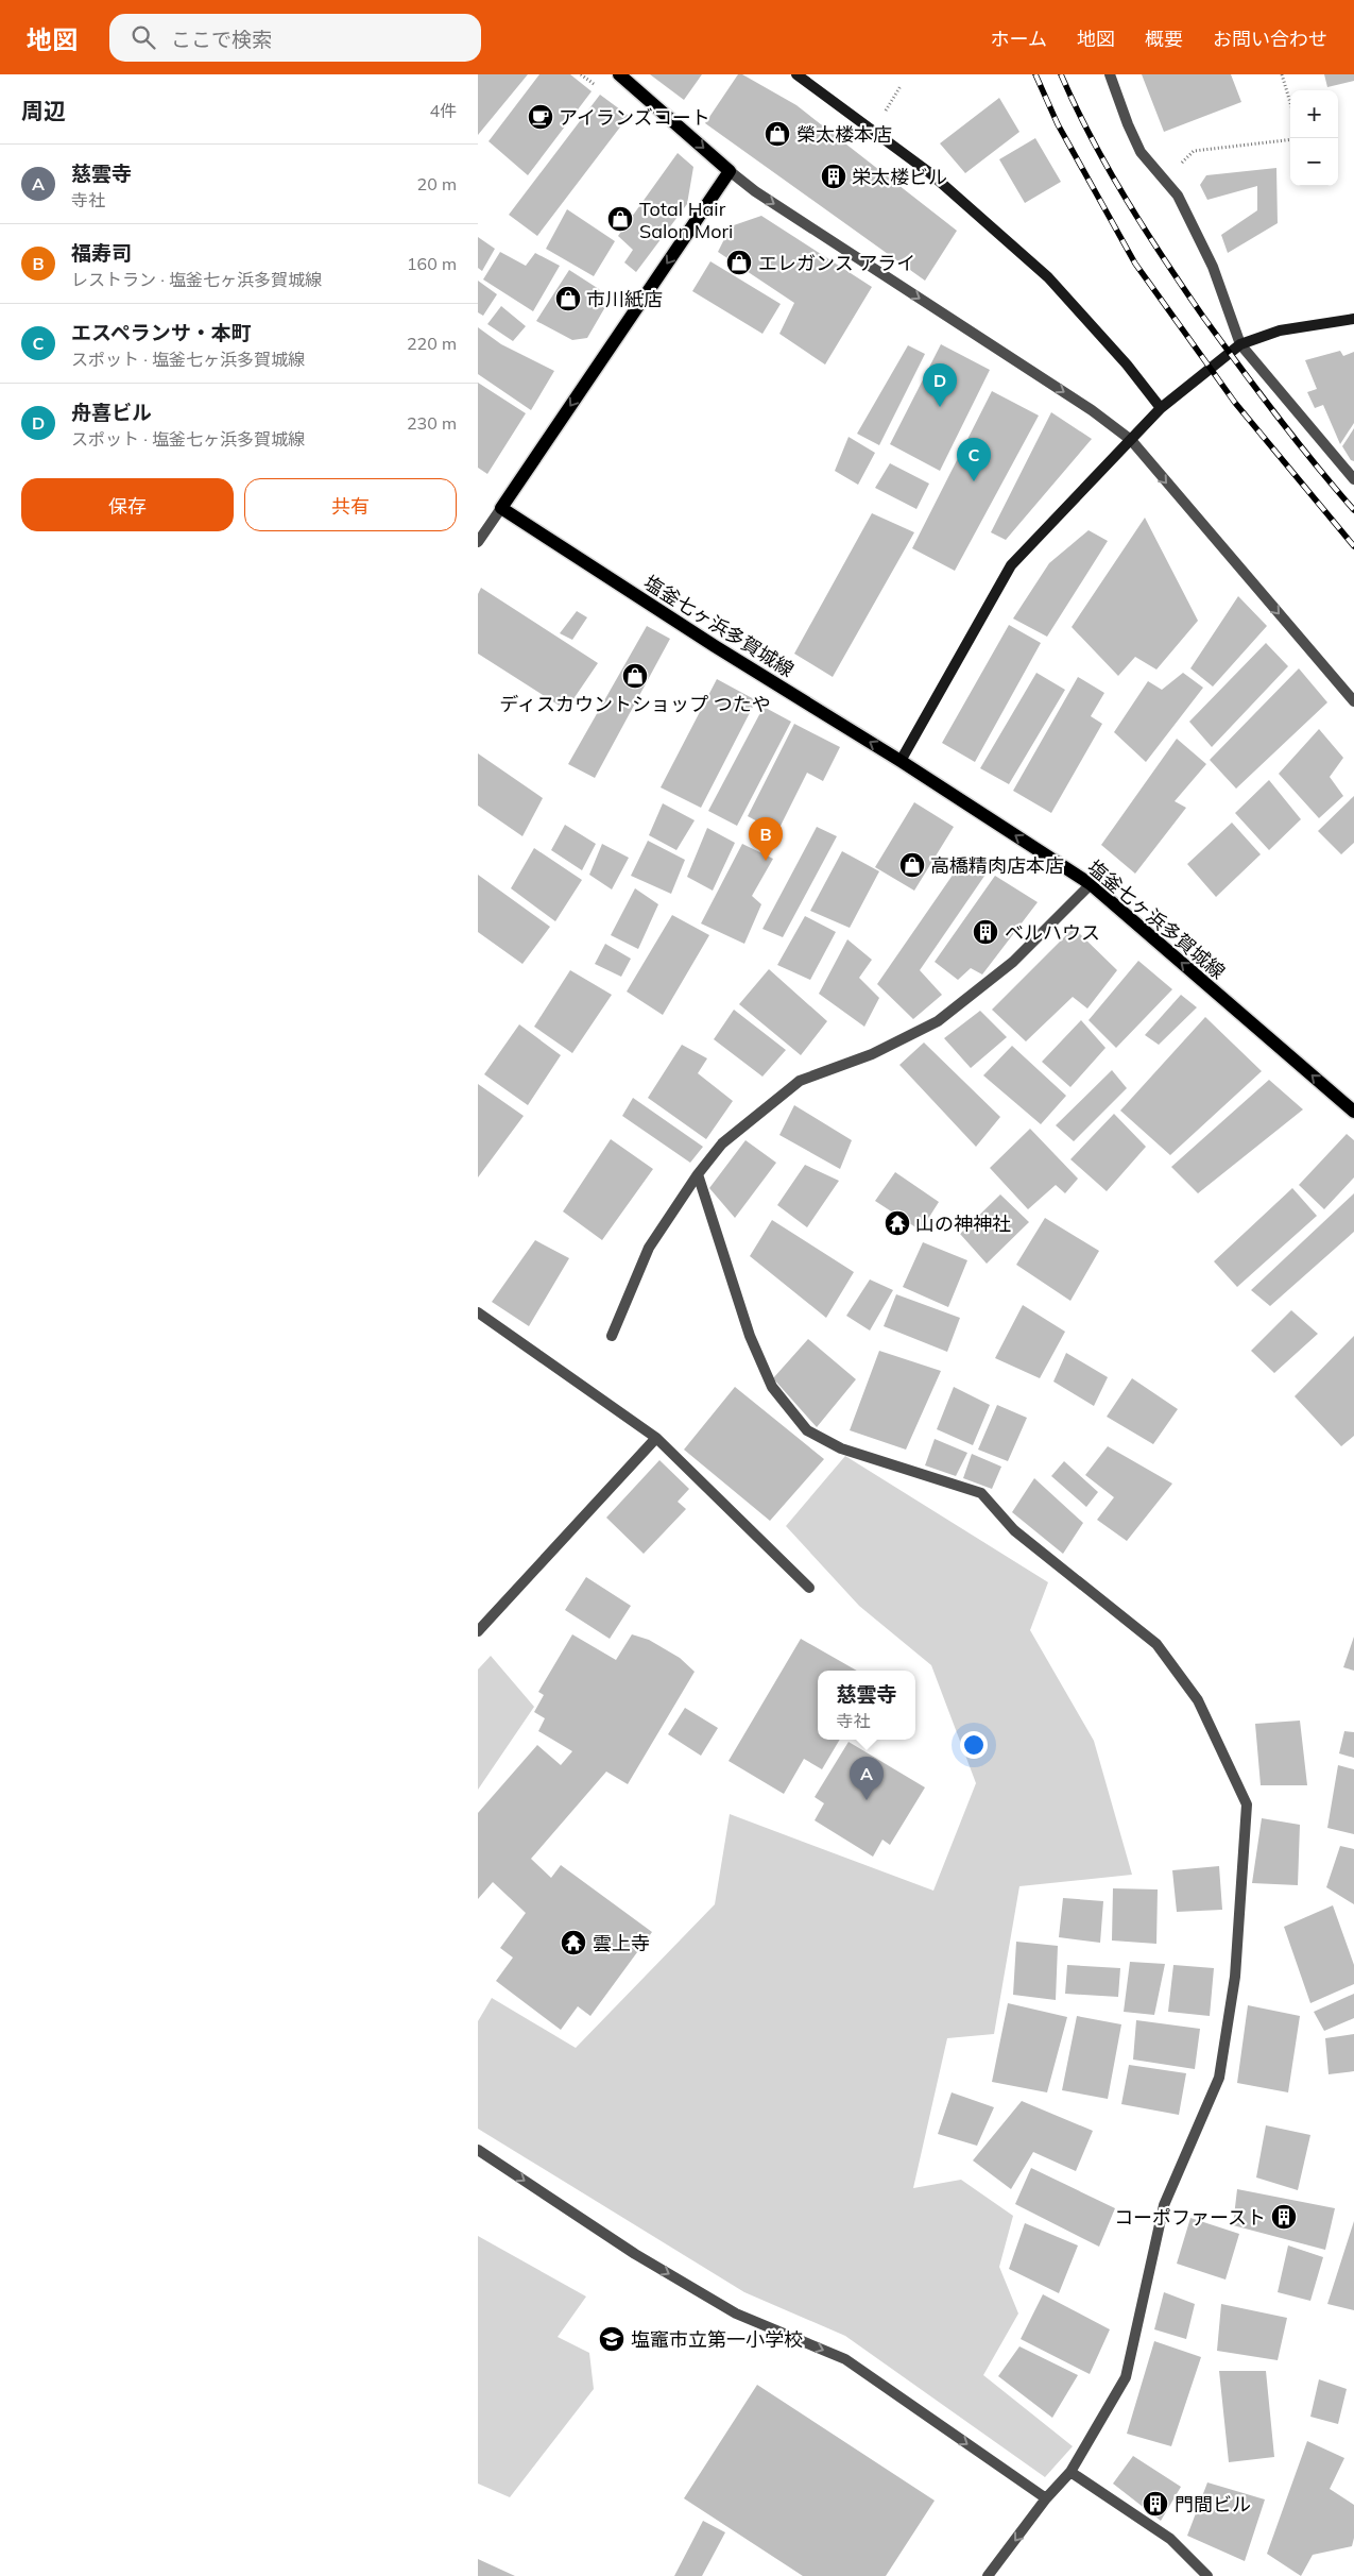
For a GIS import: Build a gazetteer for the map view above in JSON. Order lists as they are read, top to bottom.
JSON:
{
  "streets": {
    "main road": ["塩釜七ヶ浜多賀城線"]
  },
  "one_way": ["塩釜七ヶ浜多賀城線"],
  "places": {
    "cafe": ["アイランズコート"],
    "shop": [
      "榮太楼本店",
      "Total Hair Salon Mori",
      "エレガンス アライ",
      "市川紙店",
      "ディスカウントショップ つたや",
      "高橋精肉店本店"
    ],
    "building": [
      "栄太楼ビル",
      "ベルハウス",
      "コーポファースト",
      "門間ビル"
    ],
    "temple": ["山の神神社", "雲上寺"],
    "school or university": ["塩竈市立第一小学校"]
  },
  "page": {
    "header": "地図",
    "search": "ここで検索",
    "nav": [
      "ホーム",
      "地図",
      "概要",
      "お問い合わせ"
    ],
    "heading": ["周辺", "4件"],
    "map_buttons": ["+", "−"],
    "list": [
      {
        "mark": "A",
        "name": "慈雲寺",
        "note": "寺社",
        "value": "20 m"
      },
      {
        "mark": "B",
        "name": "福寿司",
        "note": "レストラン · 塩釜七ヶ浜多賀城線",
        "value": "160 m"
      },
      {
        "mark": "C",
        "name": "エスペランサ・本町",
        "note": "スポット · 塩釜七ヶ浜多賀城線",
        "value": "220 m"
      },
      {
        "mark": "D",
        "name": "舟喜ビル",
        "note": "スポット · 塩釜七ヶ浜多賀城線",
        "value": "230 m"
      }
    ],
    "pins": [
      "D",
      "C",
      "B",
      "A"
    ],
    "buttons": ["保存", "共有"],
    "popup": ["慈雲寺", "寺社"]
  }
}
